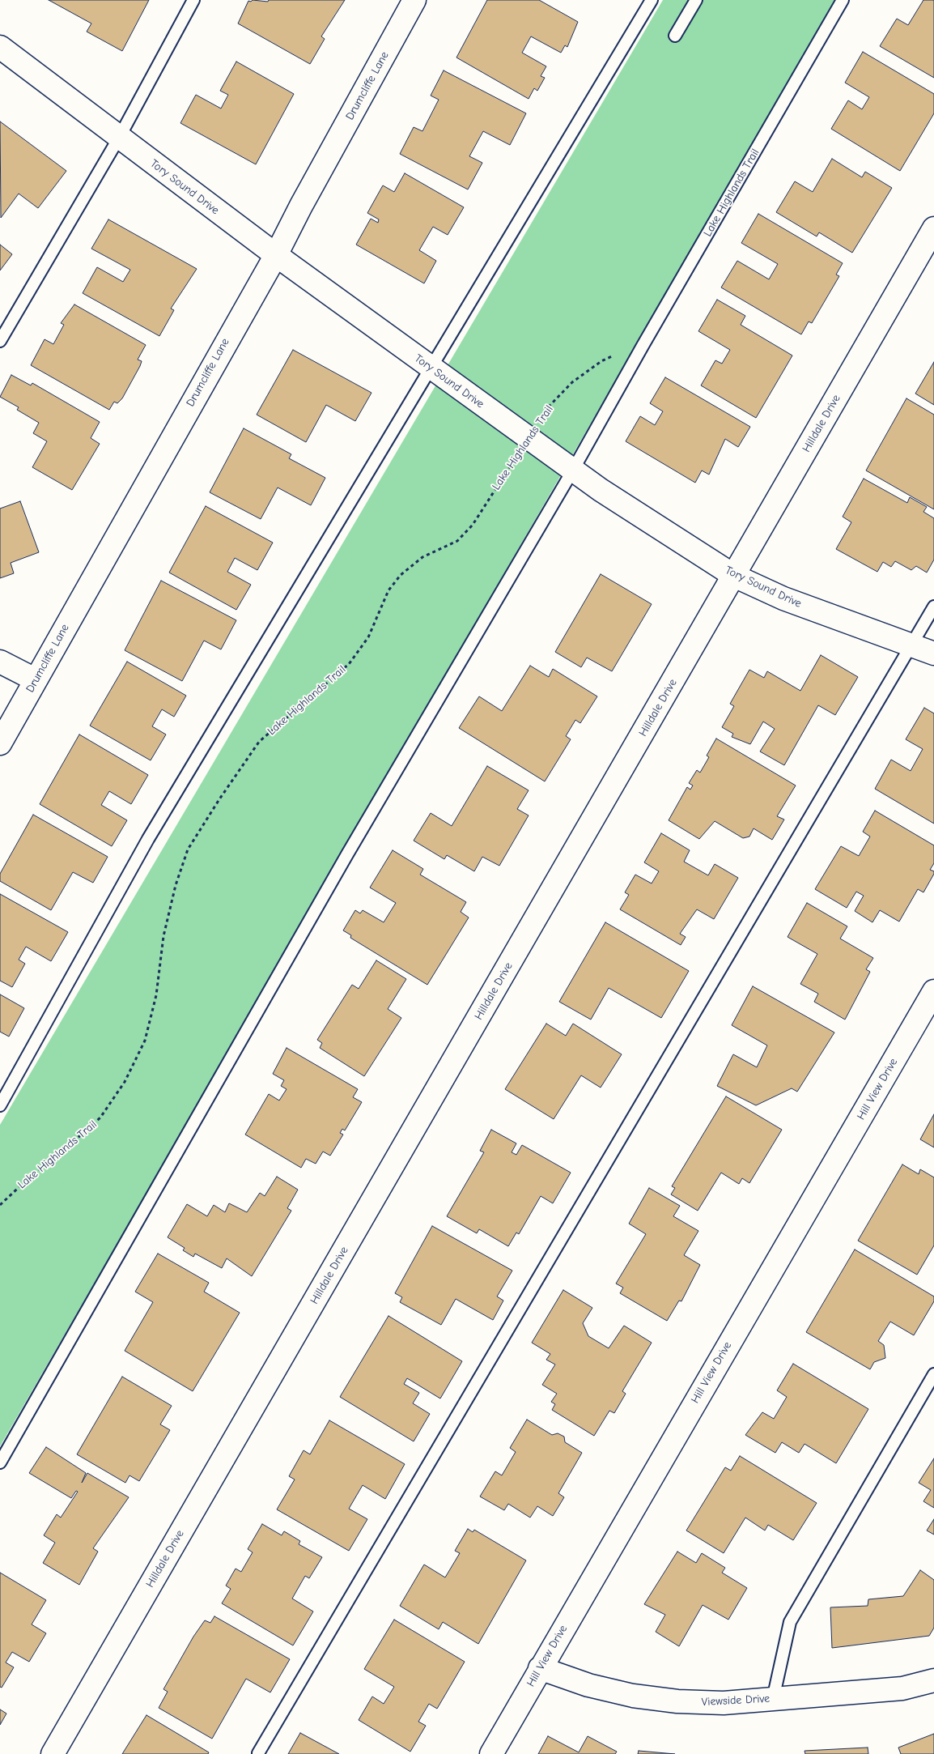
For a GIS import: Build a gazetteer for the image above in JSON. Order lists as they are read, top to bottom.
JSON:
{
  "streets": {
    "street": [
      "Drumcliffe Lane",
      "Tory Sound Drive",
      "Hilldale Drive",
      "Hill View Drive",
      "Viewside Drive"
    ],
    "lane": ["Lake Highlands Trail"]
  },
  "crossings": [
    ["Drumcliffe Lane", "Tory Sound Drive"],
    ["Tory Sound Drive", "Lake Highlands Trail"],
    ["Tory Sound Drive", "Hilldale Drive"],
    ["Hill View Drive", "Viewside Drive"]
  ]
}
